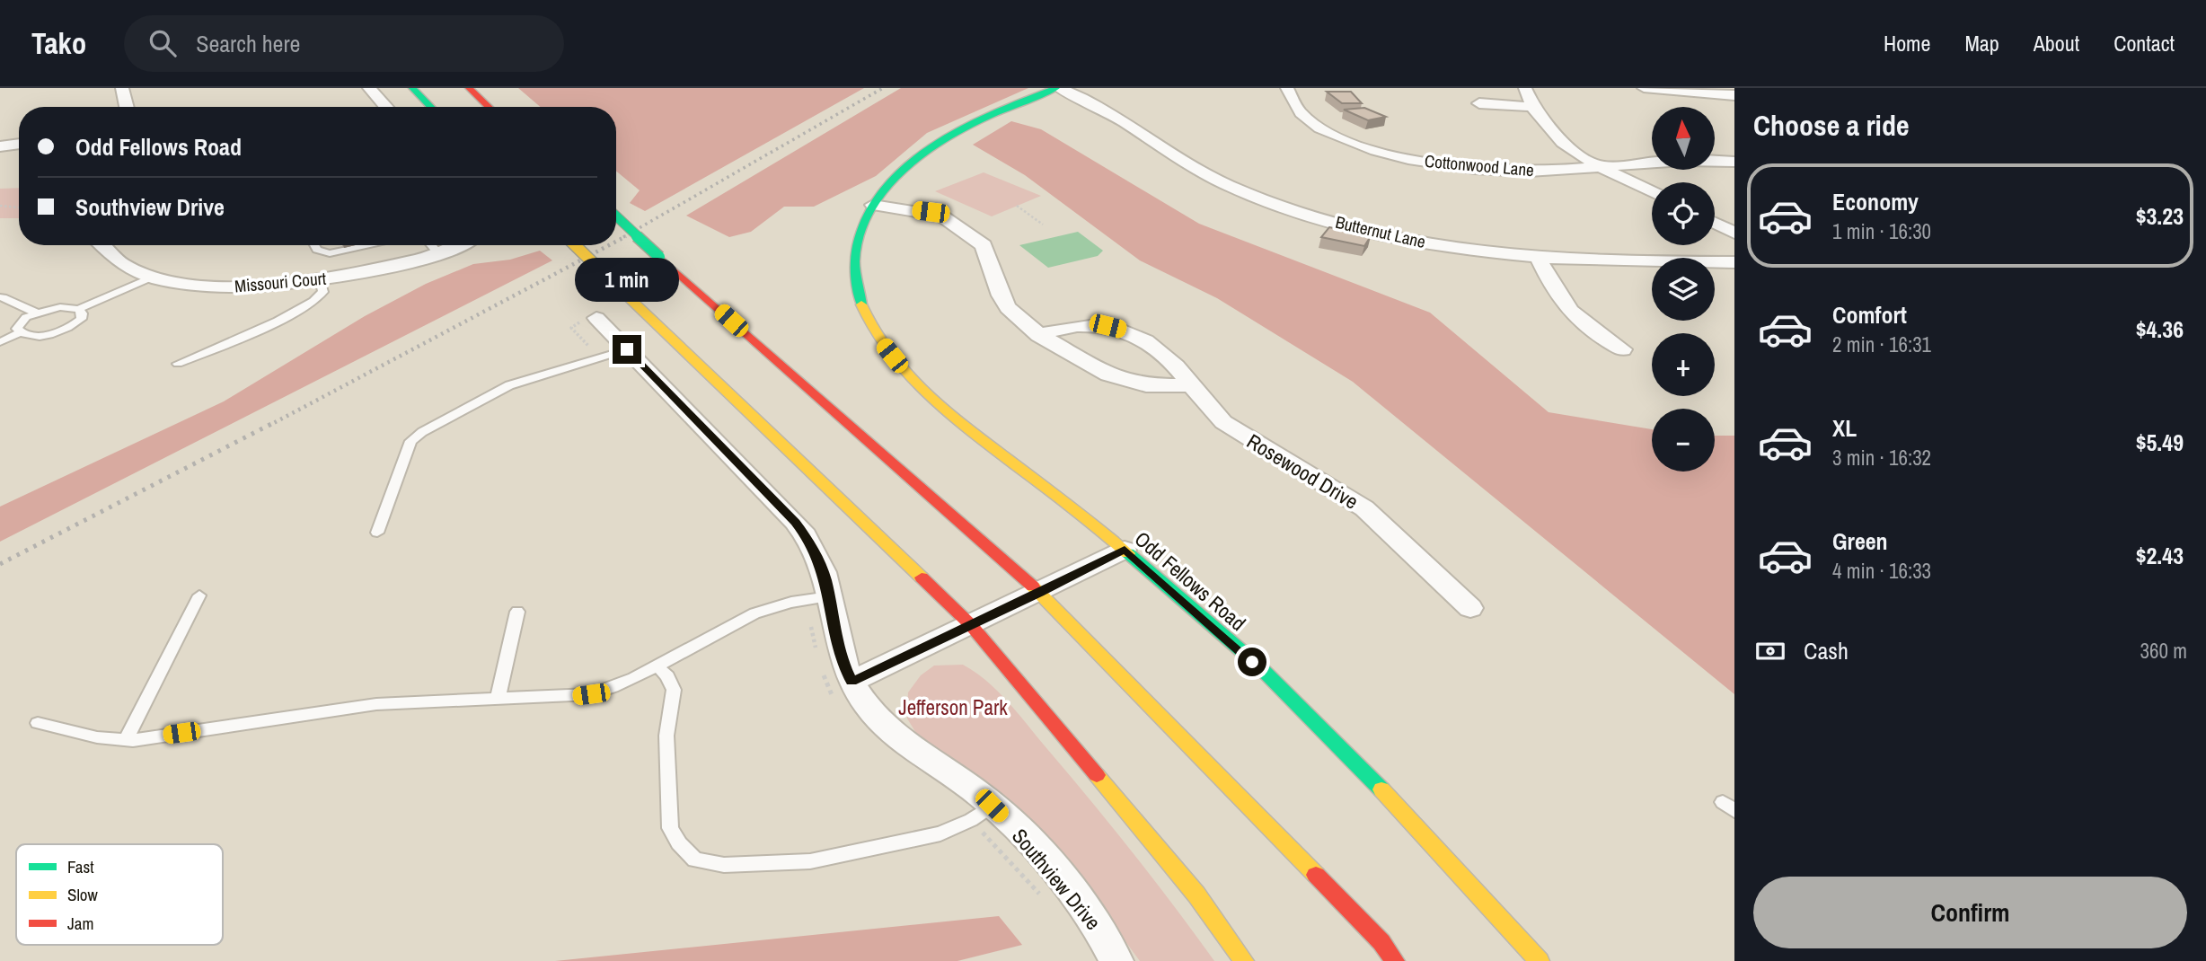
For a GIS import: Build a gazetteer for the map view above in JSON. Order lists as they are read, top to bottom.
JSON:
{
  "streets": {
    "main road": ["Odd Fellows Road"],
    "street": [
      "Cottonwood Lane",
      "Butternut Lane",
      "Missouri Court",
      "Rosewood Drive",
      "Southview Drive"
    ]
  },
  "crossings": [
    ["Butternut Lane", "Odd Fellows Road"]
  ],
  "parks": ["Jefferson Park"],
  "legend": ["Fast", "Slow", "Jam"],
  "north": "top",
  "page": {
    "header": "Tako",
    "search": "Search here",
    "nav": [
      "Home",
      "Map",
      "About",
      "Contact"
    ],
    "heading": "Choose a ride",
    "map_buttons": ["+", "−"],
    "banner": ["Odd Fellows Road", "Southview Drive"],
    "list": [
      {
        "name": "Economy",
        "note": "1 min · 16:30",
        "value": "$3.23"
      },
      {
        "name": "Comfort",
        "note": "2 min · 16:31",
        "value": "$4.36"
      },
      {
        "name": "XL",
        "note": "3 min · 16:32",
        "value": "$5.49"
      },
      {
        "name": "Green",
        "note": "4 min · 16:33",
        "value": "$2.43"
      }
    ],
    "bubble": "1 min",
    "pay": ["Cash", "360 m"],
    "buttons": "Confirm"
  }
}
